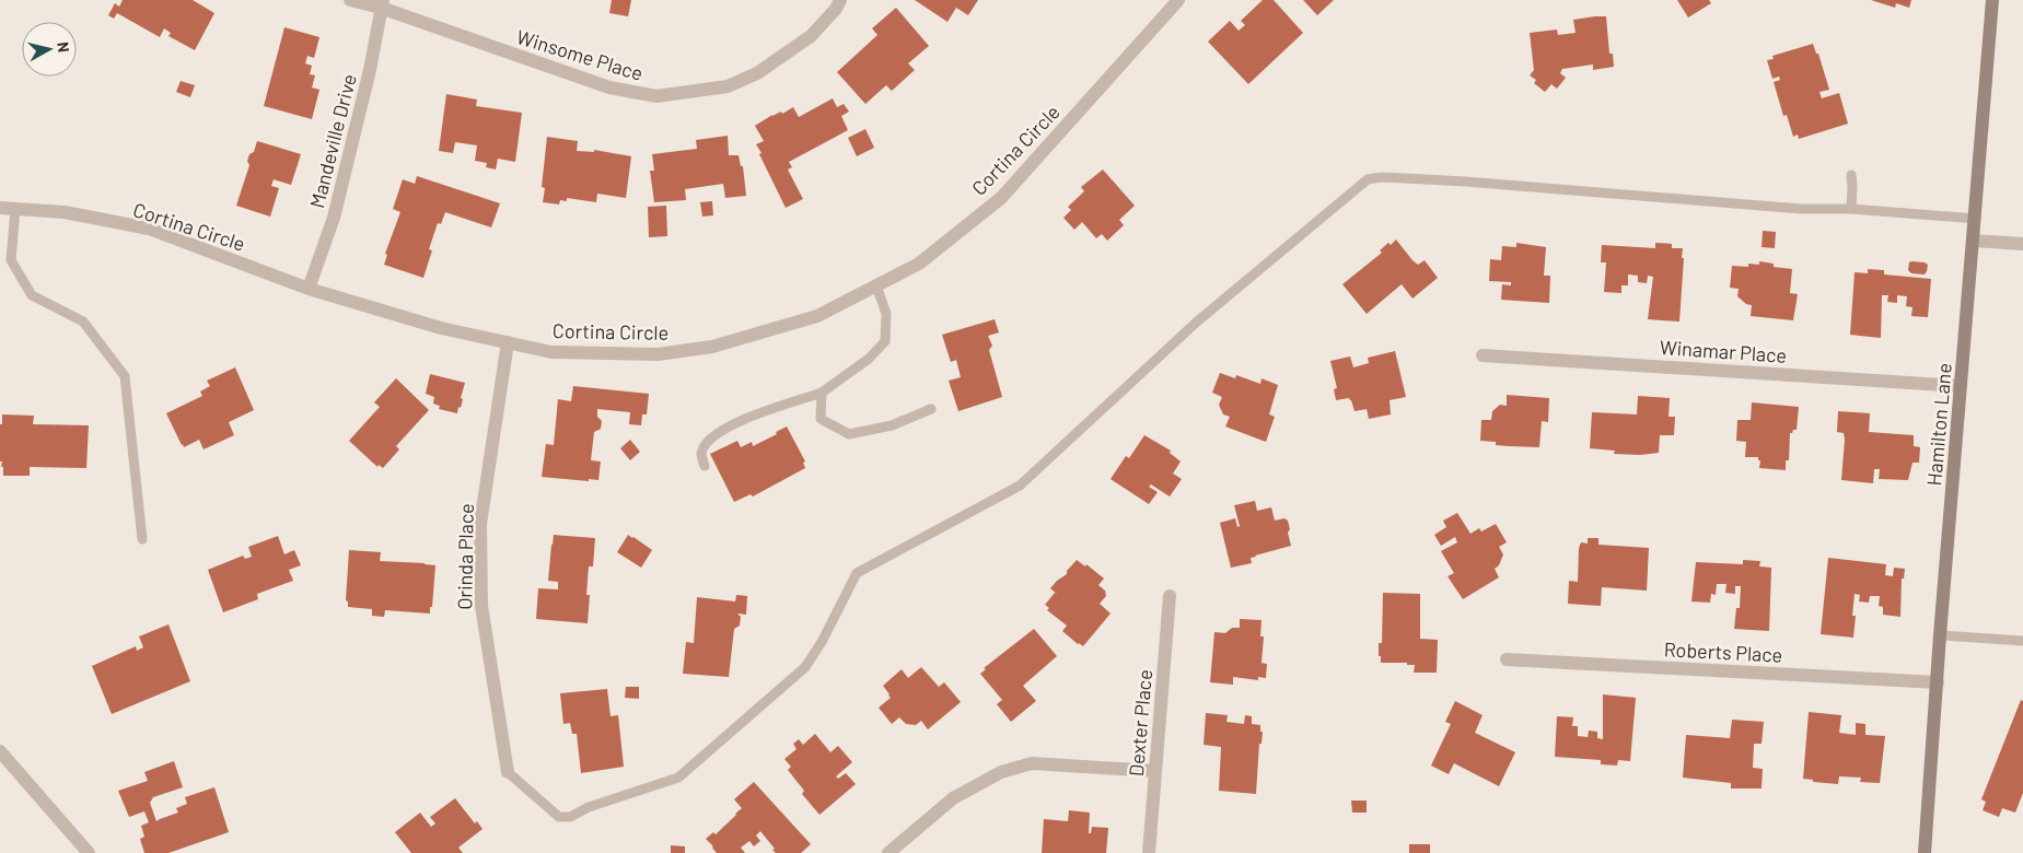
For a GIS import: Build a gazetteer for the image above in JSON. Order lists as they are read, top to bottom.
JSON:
{
  "streets": {
    "street": [
      "Winsome Place",
      "Mandeville Drive",
      "Cortina Circle",
      "Winamar Place",
      "Hamilton Lane",
      "Orinda Place",
      "Roberts Place",
      "Dexter Place"
    ]
  },
  "crossings": [
    ["Winsome Place", "Mandeville Drive"],
    ["Mandeville Drive", "Cortina Circle"],
    ["Cortina Circle", "Orinda Place"],
    ["Winamar Place", "Hamilton Lane"],
    ["Hamilton Lane", "Roberts Place"]
  ],
  "north": "right"
}
